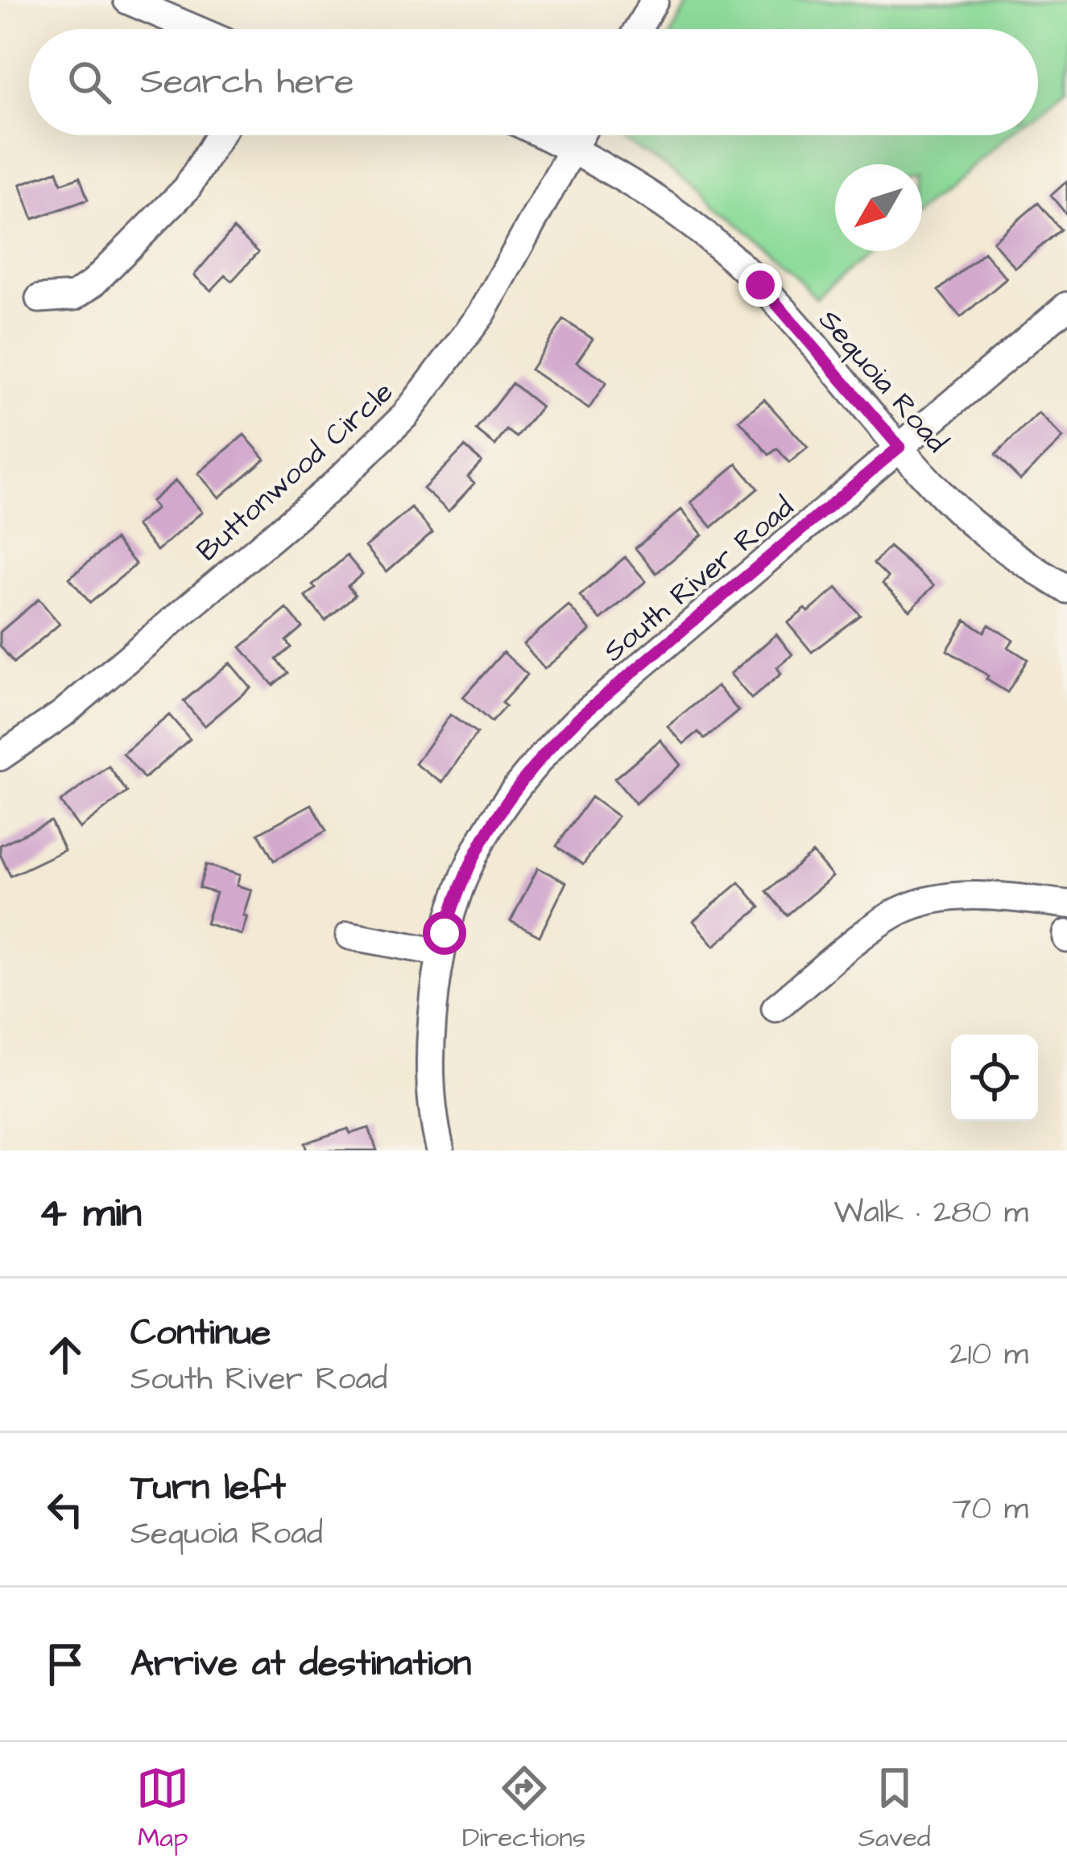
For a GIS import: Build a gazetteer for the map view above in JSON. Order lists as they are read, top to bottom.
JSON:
{
  "streets": {
    "street": ["Sequoia Road", "Buttonwood Circle", "South River Road"]
  },
  "crossings": [
    ["Sequoia Road", "Buttonwood Circle"],
    ["Sequoia Road", "South River Road"]
  ],
  "north": "bottom left",
  "page": {
    "search": "Search here",
    "heading": ["4 min", "Walk · 280 m"],
    "list": [
      ["Continue", "South River Road", "210 m"],
      ["Turn left", "Sequoia Road", "70 m"],
      "Arrive at destination"
    ],
    "nav": ["Map", "Directions", "Saved"]
  }
}
